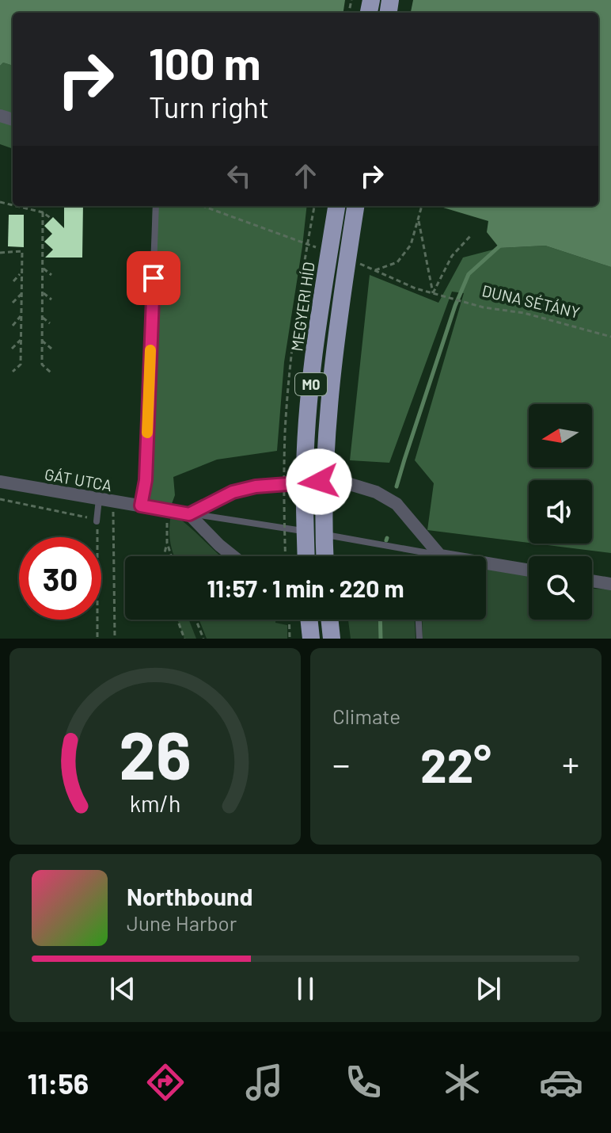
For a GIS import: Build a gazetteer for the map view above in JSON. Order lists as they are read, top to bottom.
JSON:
{
  "streets": {
    "highway": ["MEGYERI HÍD", "M0"],
    "street": ["GÁT UTCA"],
    "path": ["DUNA SÉTÁNY"]
  },
  "north": "left",
  "page": {
    "turn": ["100 m", "Turn right"],
    "limit": "30",
    "trip": "11:57 · 1 min · 220 m",
    "tile": "Climate",
    "heat": ["−", "22°", "+"],
    "song": ["Northbound", "June Harbor"],
    "tabs": "11:56",
    "gauge": ["26", "km/h"]
  }
}
